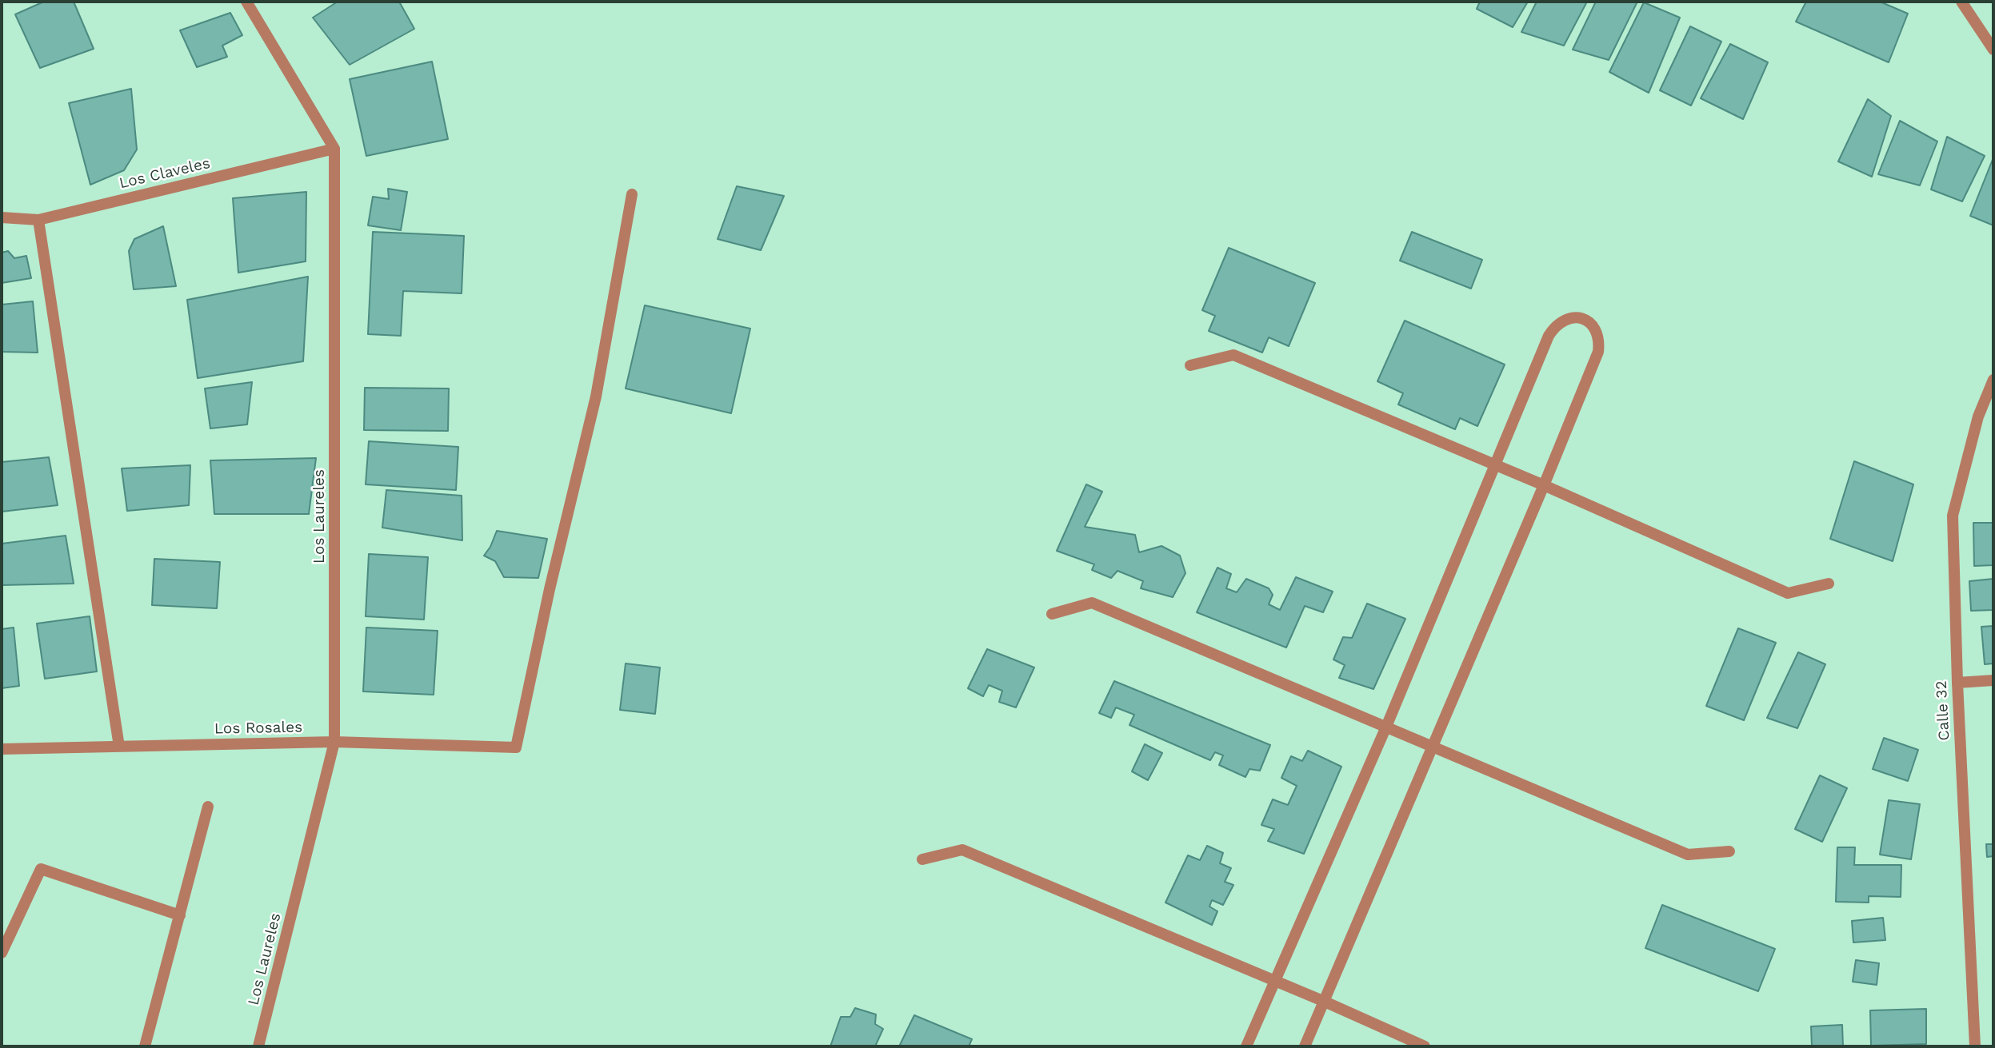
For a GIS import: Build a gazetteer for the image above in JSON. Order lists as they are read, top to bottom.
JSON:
{
  "streets": {
    "street": [
      "Los Claveles",
      "Los Laureles",
      "Calle 32",
      "Los Rosales"
    ]
  },
  "crossings": [
    ["Los Claveles", "Los Laureles"],
    ["Los Laureles", "Los Rosales"]
  ]
}
